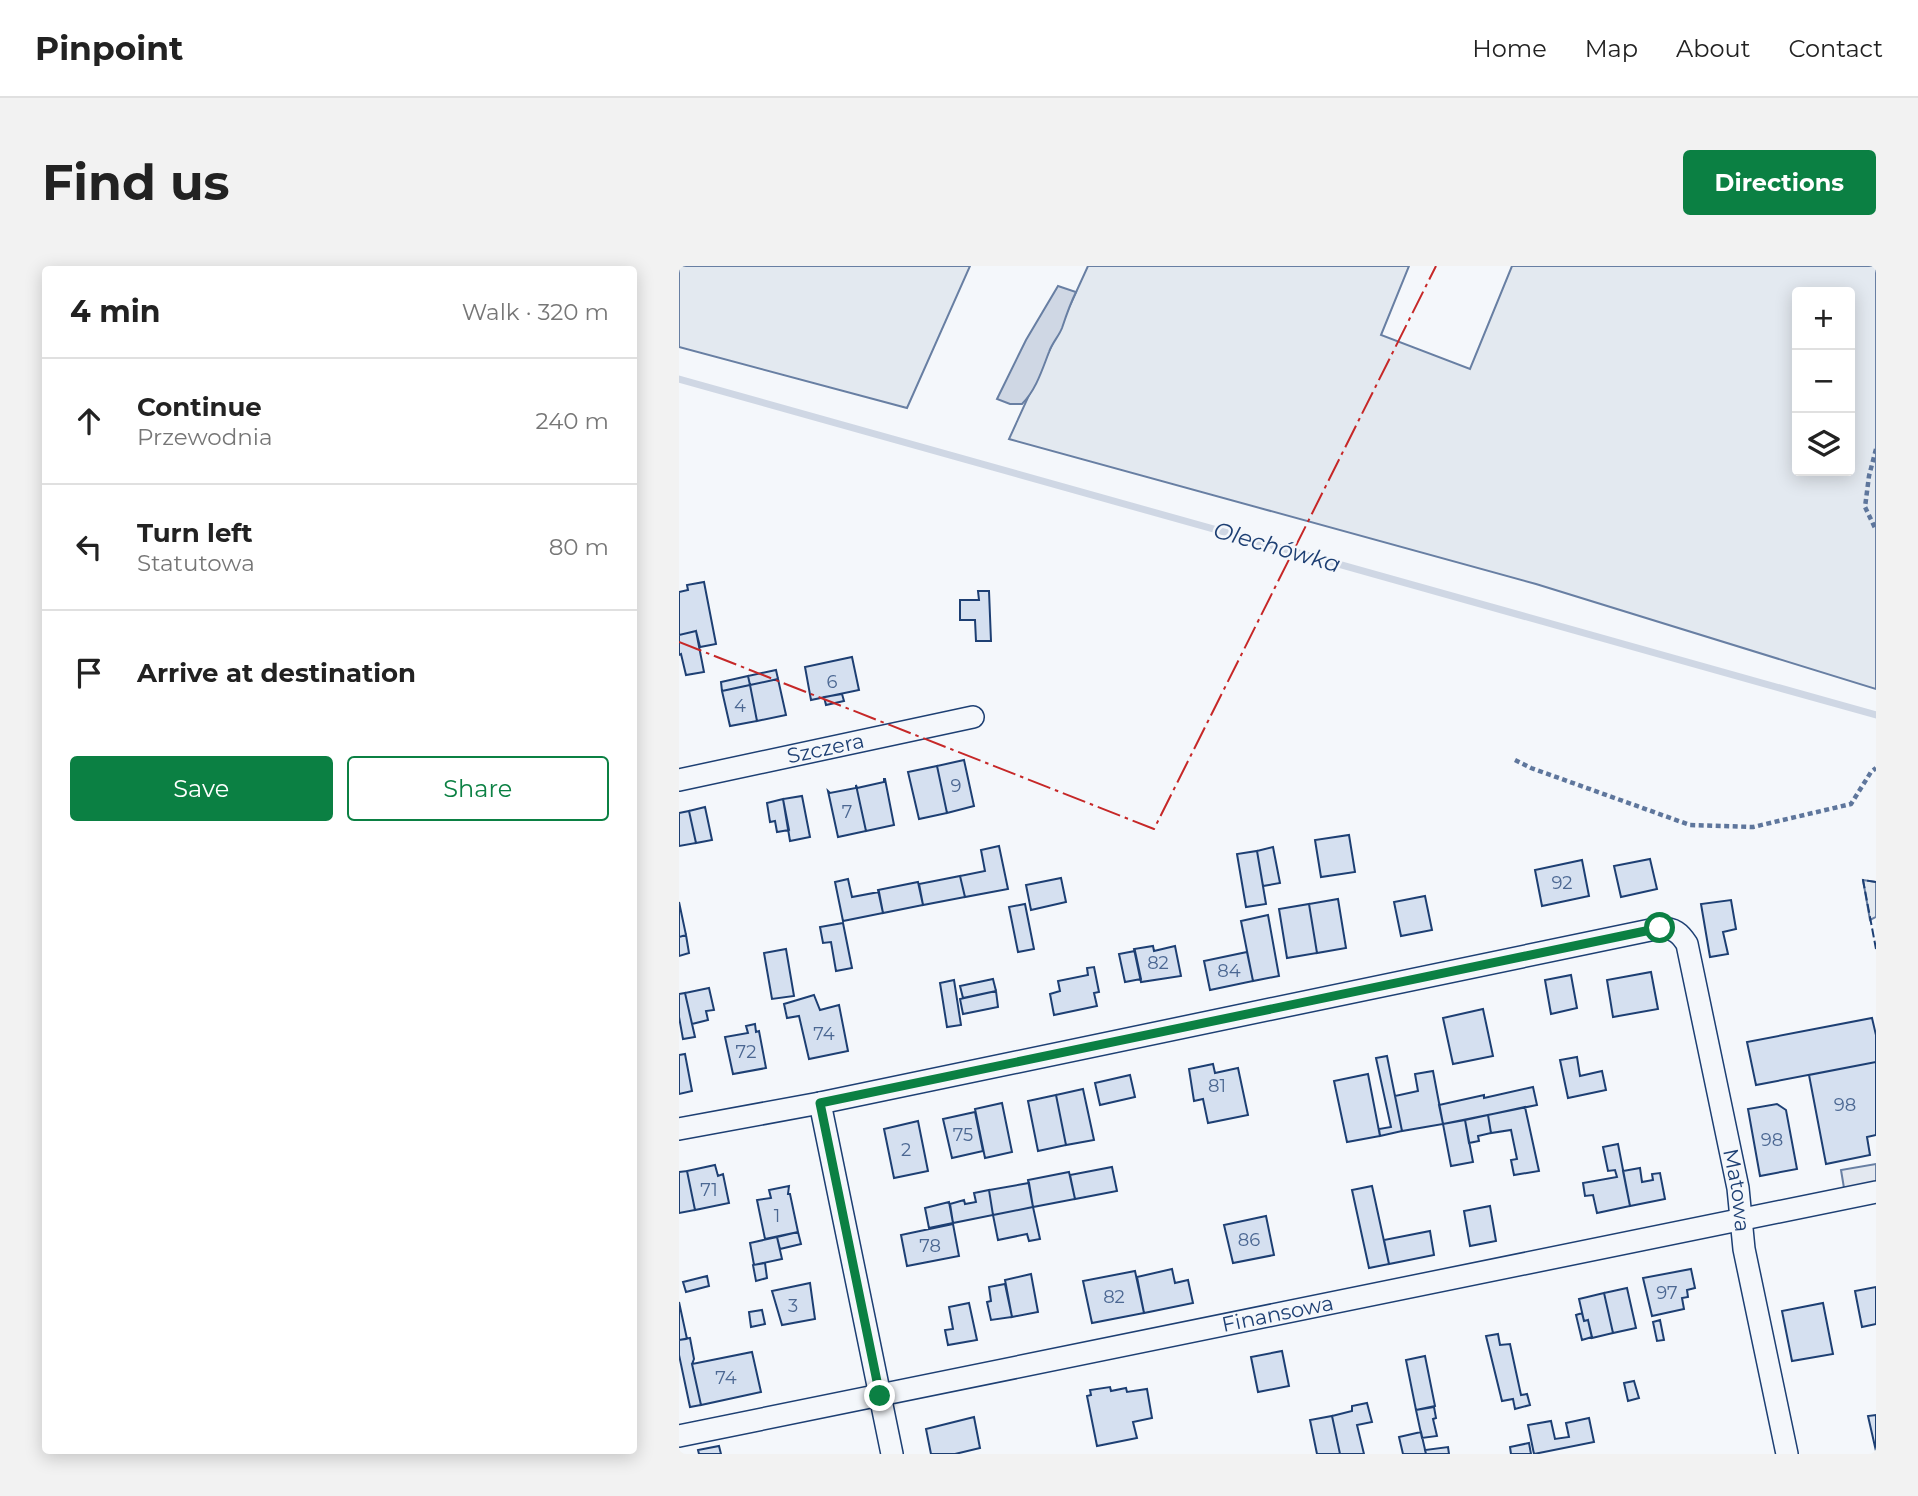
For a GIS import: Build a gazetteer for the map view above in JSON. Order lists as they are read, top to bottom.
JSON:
{
  "streets": {
    "street": ["Szczera", "Matowa", "Finansowa"]
  },
  "crossings": [
    ["Matowa", "Finansowa"]
  ],
  "water": ["Olechówka"],
  "house_numbers": [
    "6",
    "4",
    "9",
    "7",
    "92",
    "82",
    "84",
    "74",
    "72",
    "81",
    "98",
    "75",
    "98",
    "2",
    "71",
    "1",
    "86",
    "78",
    "97",
    "82",
    "3",
    "74"
  ],
  "page": {
    "header": "Pinpoint",
    "nav": [
      "Home",
      "Map",
      "About",
      "Contact"
    ],
    "buttons": [
      "Directions",
      ["Save", "Share"]
    ],
    "title": "Find us",
    "heading": ["4 min", "Walk · 320 m"],
    "map_buttons": ["+", "−"],
    "list": [
      ["Continue", "Przewodnia", "240 m"],
      ["Turn left", "Statutowa", "80 m"],
      "Arrive at destination"
    ]
  }
}
